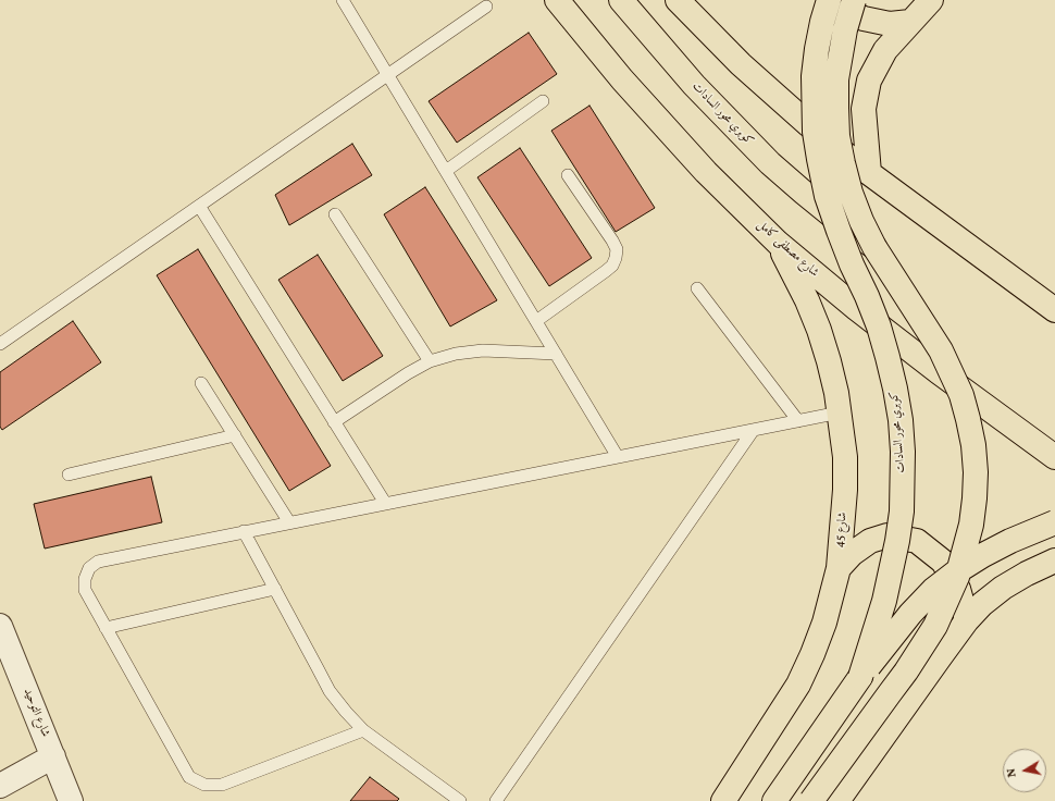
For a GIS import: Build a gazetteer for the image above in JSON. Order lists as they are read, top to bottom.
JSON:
{
  "streets": {
    "main road": ["كوبري محور السادات", "شارع مصطفى كامل", "شارع 45"],
    "street": ["شارع التوحيد"]
  },
  "crossings": [
    ["شارع مصطفى كامل", "شارع 45"]
  ],
  "north": "left"
}
